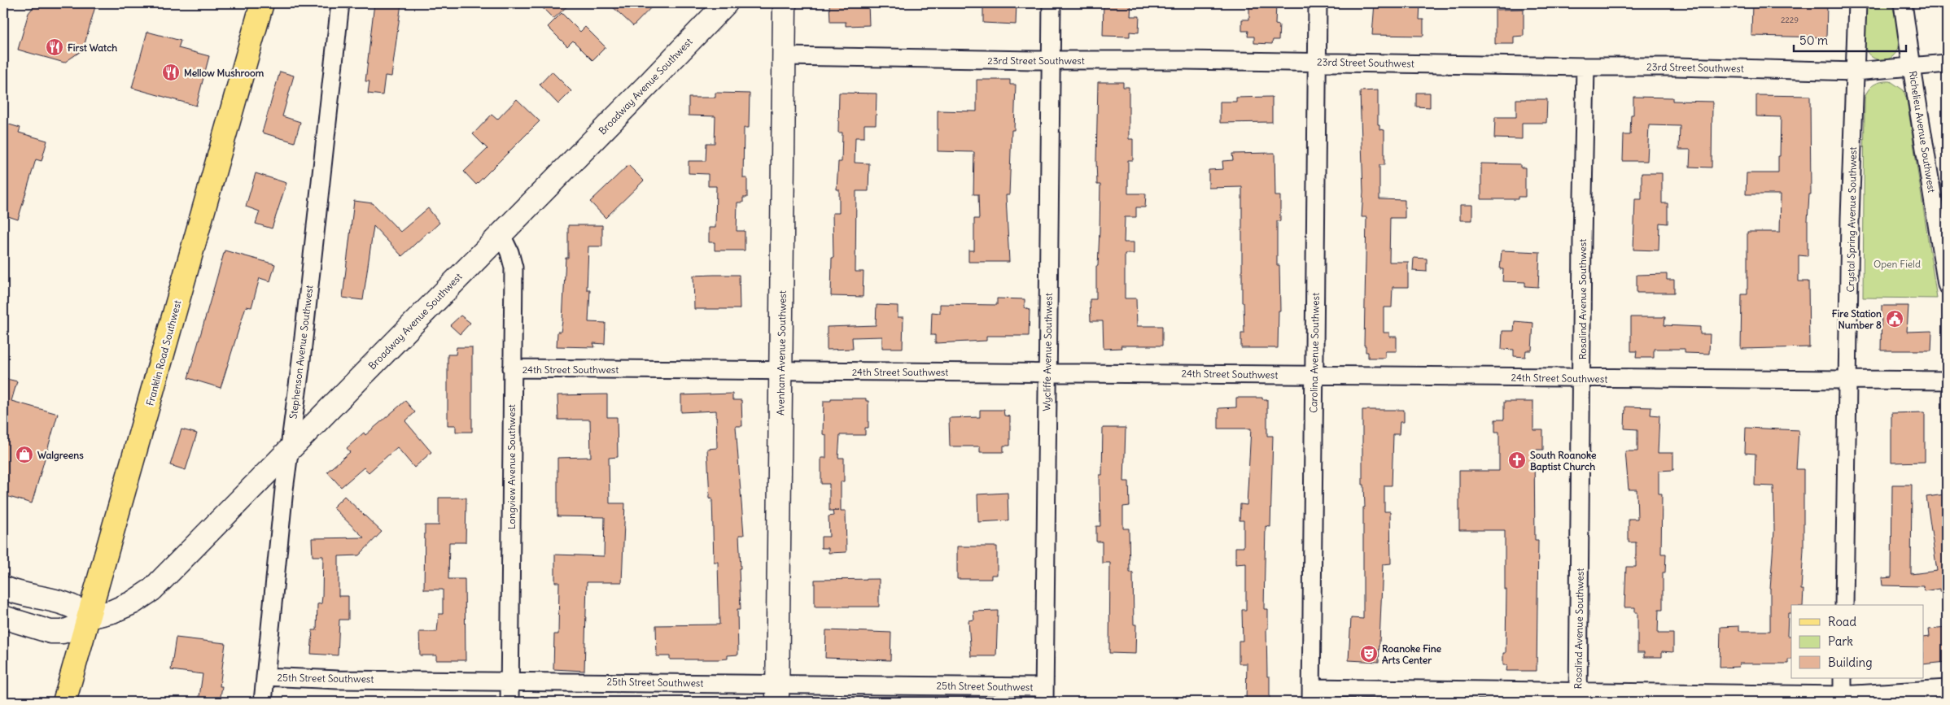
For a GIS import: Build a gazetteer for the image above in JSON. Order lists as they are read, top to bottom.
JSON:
{
  "streets": {
    "main road": ["Franklin Road Southwest"],
    "street": [
      "23rd Street Southwest",
      "Broadway Avenue Southwest",
      "Richelieu Avenue Southwest",
      "Crystal Spring Avenue Southwest",
      "Rosalind Avenue Southwest",
      "Stephenson Avenue Southwest",
      "Wycliffe Avenue Southwest",
      "Avenham Avenue Southwest",
      "Carolina Avenue Southwest",
      "24th Street Southwest",
      "Longview Avenue Southwest",
      "25th Street Southwest"
    ]
  },
  "crossings": [
    ["23rd Street Southwest", "Richelieu Avenue Southwest"],
    ["23rd Street Southwest", "Crystal Spring Avenue Southwest"],
    ["23rd Street Southwest", "Rosalind Avenue Southwest"],
    ["23rd Street Southwest", "Wycliffe Avenue Southwest"],
    ["23rd Street Southwest", "Avenham Avenue Southwest"],
    ["23rd Street Southwest", "Carolina Avenue Southwest"],
    ["Broadway Avenue Southwest", "Stephenson Avenue Southwest"],
    ["Broadway Avenue Southwest", "Franklin Road Southwest"],
    ["Broadway Avenue Southwest", "Longview Avenue Southwest"],
    ["Crystal Spring Avenue Southwest", "24th Street Southwest"],
    ["Rosalind Avenue Southwest", "24th Street Southwest"],
    ["Stephenson Avenue Southwest", "25th Street Southwest"],
    ["Wycliffe Avenue Southwest", "24th Street Southwest"],
    ["Wycliffe Avenue Southwest", "25th Street Southwest"],
    ["Avenham Avenue Southwest", "24th Street Southwest"],
    ["Avenham Avenue Southwest", "25th Street Southwest"],
    ["Carolina Avenue Southwest", "24th Street Southwest"],
    ["24th Street Southwest", "Longview Avenue Southwest"],
    ["Longview Avenue Southwest", "25th Street Southwest"]
  ],
  "parks": ["Open Field"],
  "places": {
    "restaurant": ["First Watch", "Mellow Mushroom"],
    "public building": ["Fire Station Number 8"],
    "shop": ["Walgreens"],
    "church": ["South Roanoke Baptist Church"],
    "theatre": ["Roanoke Fine Arts Center"]
  },
  "house_numbers": ["2229"],
  "legend": ["Road", "Park", "Building"],
  "scale_bar": "50 m"
}
